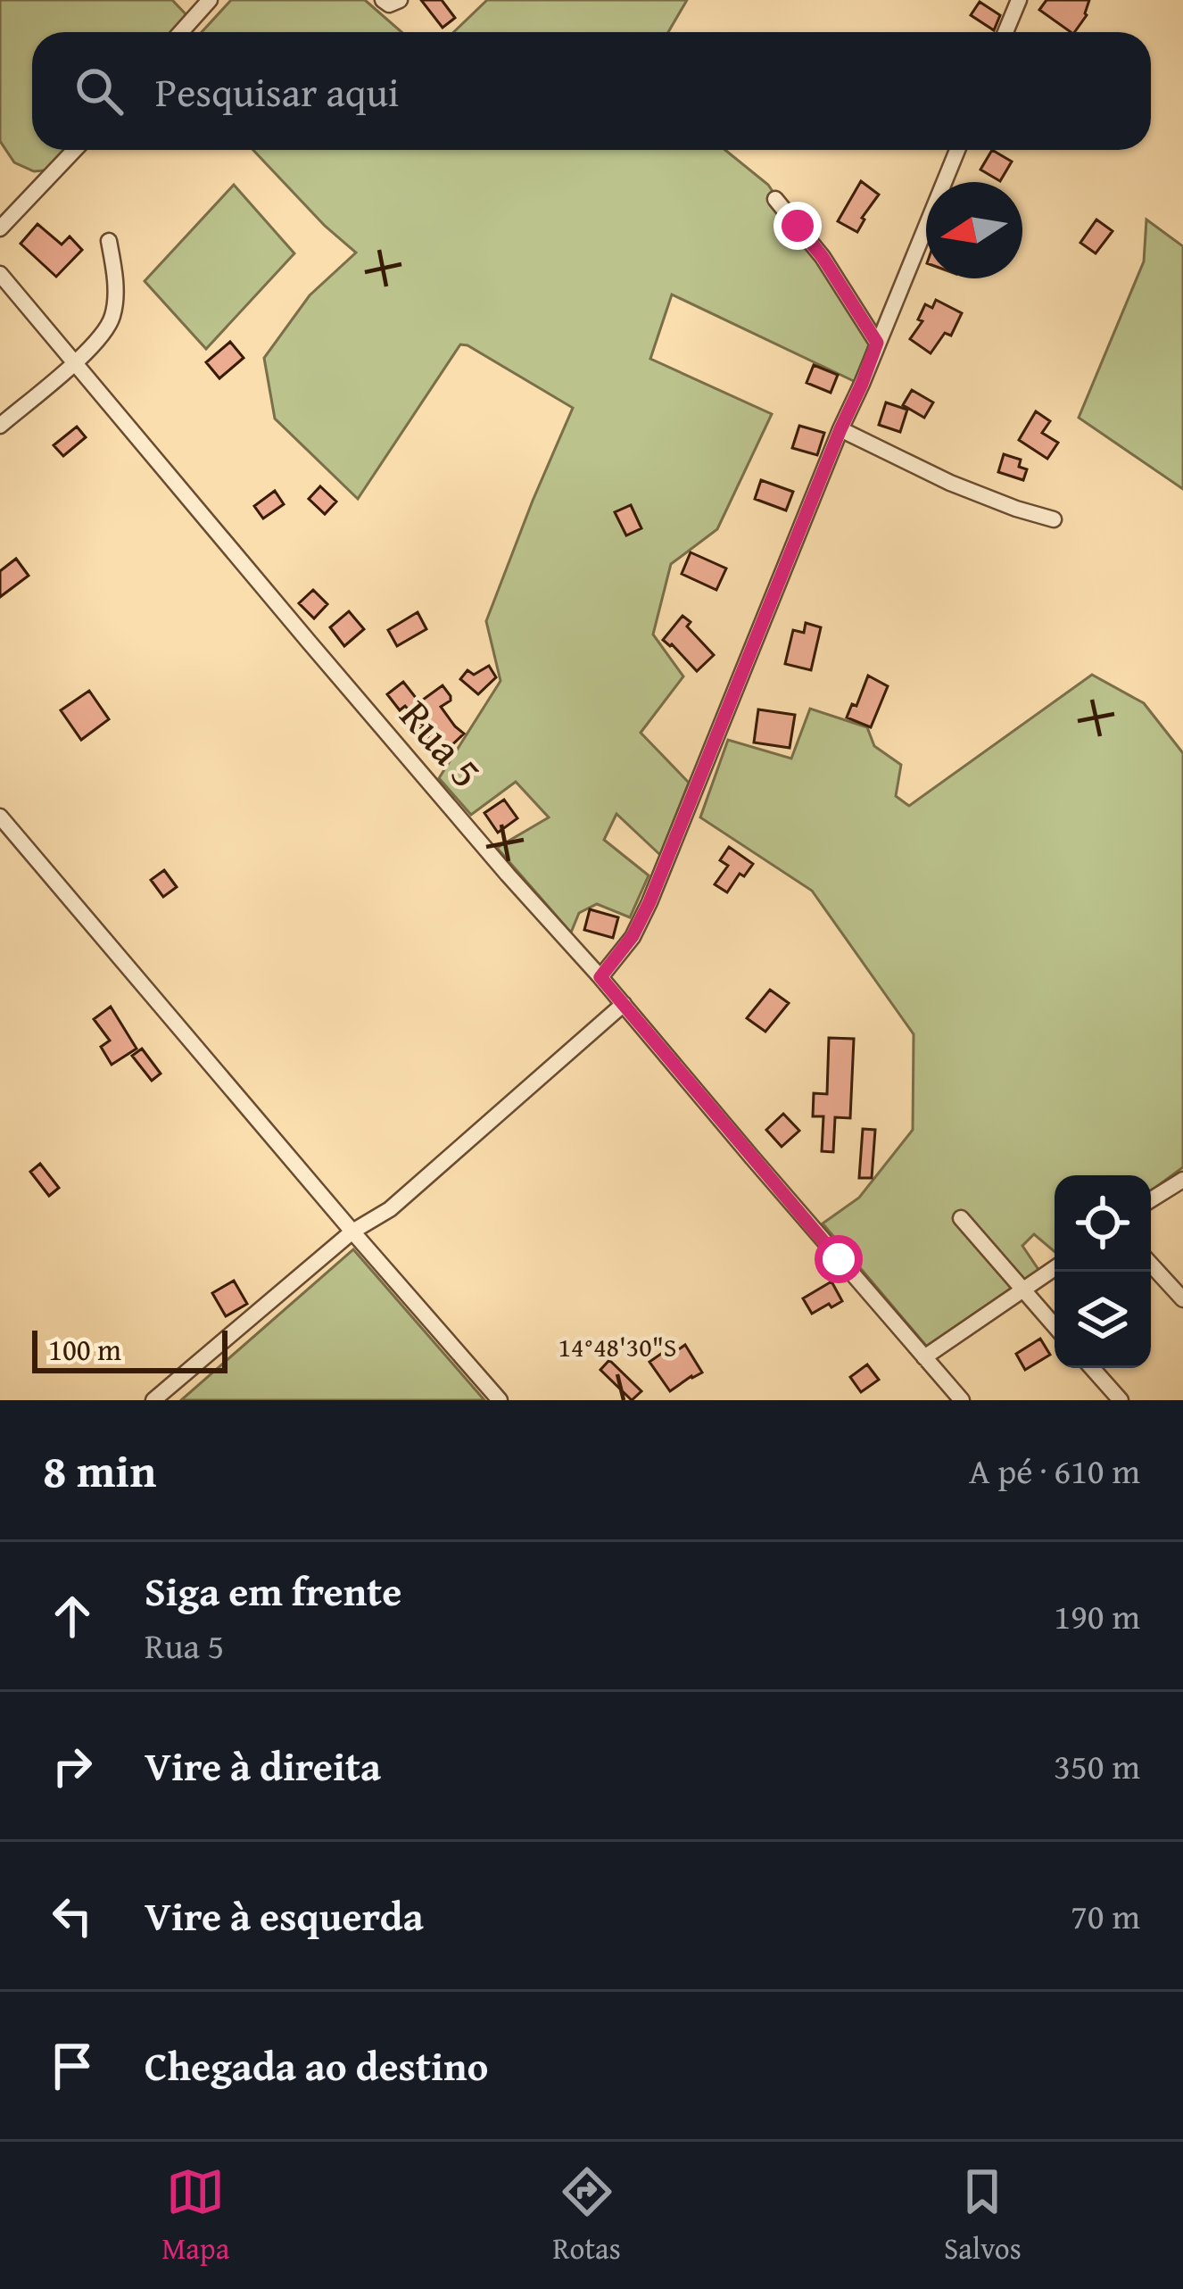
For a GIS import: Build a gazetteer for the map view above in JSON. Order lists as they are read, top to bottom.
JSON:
{
  "streets": {
    "street": ["Rua 5"]
  },
  "scale_bar": "100 m",
  "north": "left",
  "page": {
    "search": "Pesquisar aqui",
    "scale": "100 m",
    "heading": ["8 min", "A pé · 610 m"],
    "list": [
      ["Siga em frente", "Rua 5", "190 m"],
      ["Vire à direita", "350 m"],
      ["Vire à esquerda", "70 m"],
      "Chegada ao destino"
    ],
    "nav": ["Mapa", "Rotas", "Salvos"]
  },
  "coordinates": ["14°48'30\"S"]
}
